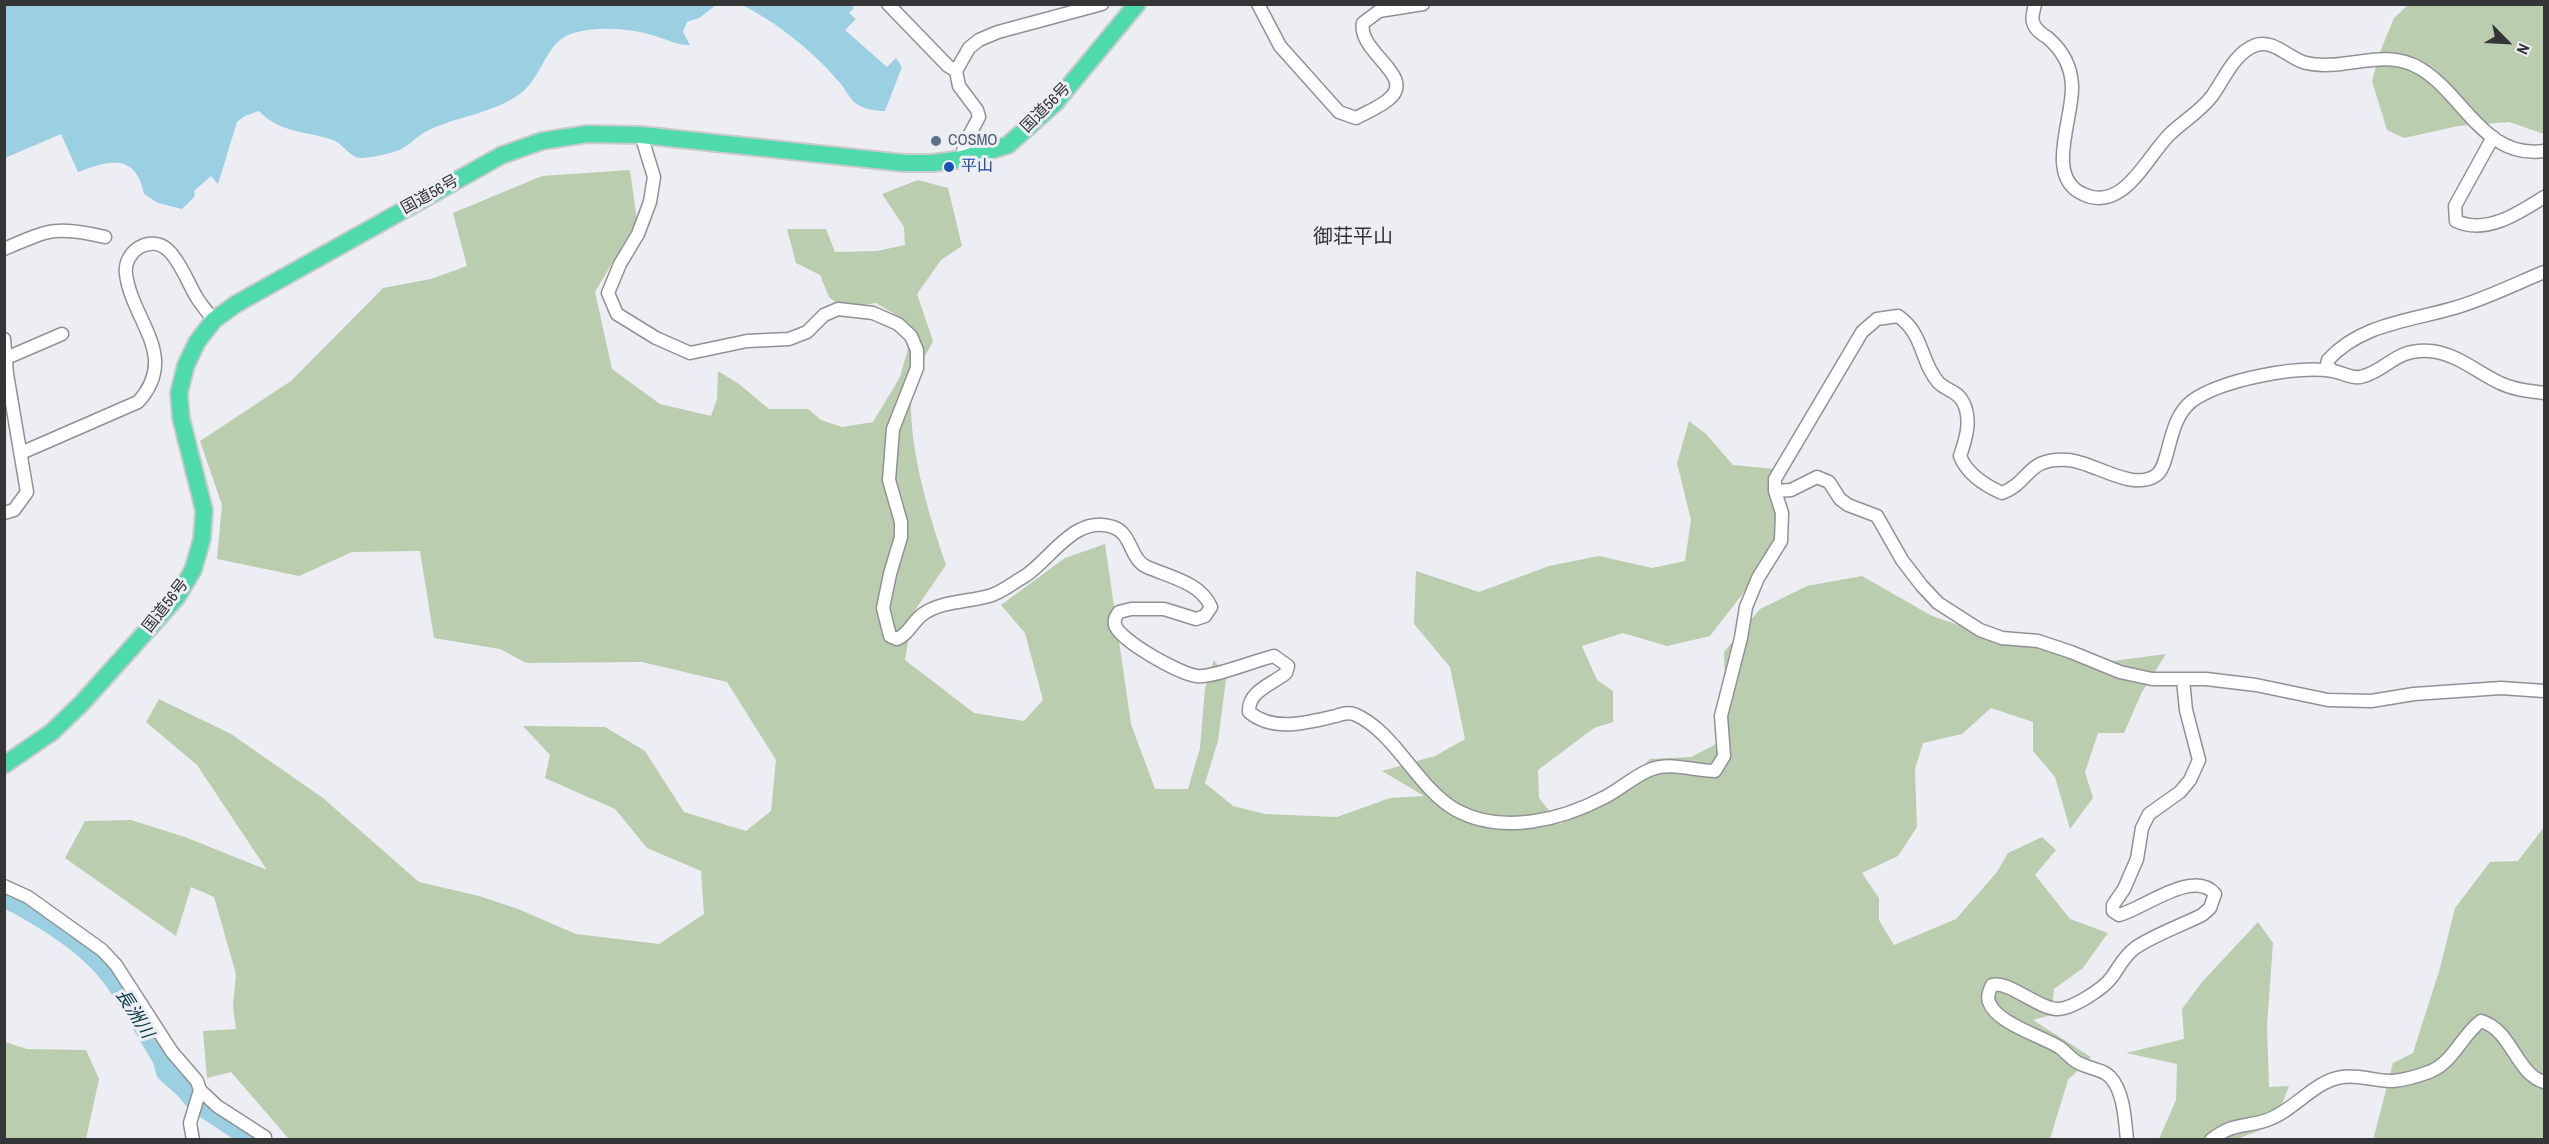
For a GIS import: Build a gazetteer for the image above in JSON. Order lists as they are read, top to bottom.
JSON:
{
  "streets": {
    "highway": ["国道56号"]
  },
  "districts": ["御荘平山"],
  "water": ["長洲川"],
  "places": ["COSMO", "平山"],
  "north": "bottom right"
}
